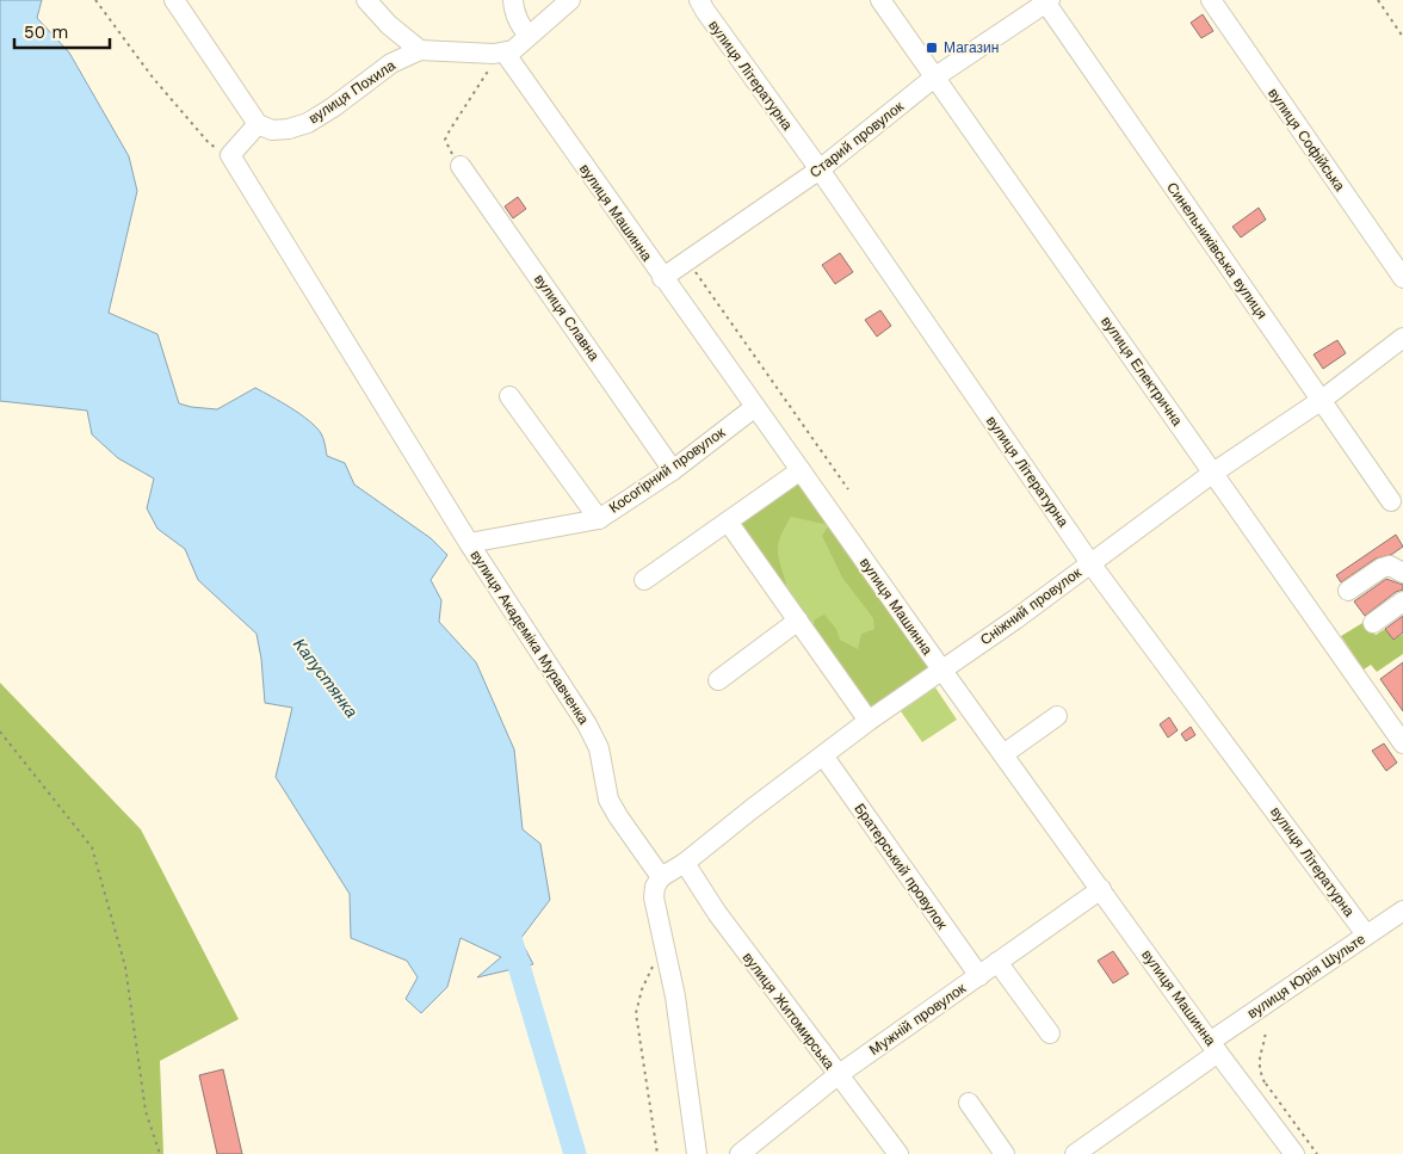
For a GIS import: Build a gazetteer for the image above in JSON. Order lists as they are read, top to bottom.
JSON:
{
  "streets": {
    "street": [
      "вулиця Літературна",
      "вулиця Похила",
      "Старий провулок",
      "вулиця Софійська",
      "вулиця Машинна",
      "Синельниківська вулиця",
      "вулиця Славна",
      "вулиця Електрична",
      "Косогірний провулок",
      "Сніжний провулок",
      "вулиця Академіка Муравченка",
      "Братерський провулок",
      "вулиця Юрія Шульте",
      "вулиця Житомирська",
      "Мужній провулок"
    ]
  },
  "crossings": [
    ["вулиця Літературна", "Старий провулок"],
    ["вулиця Літературна", "Сніжний провулок"],
    ["вулиця Літературна", "вулиця Юрія Шульте"],
    ["вулиця Похила", "вулиця Машинна"],
    ["Старий провулок", "вулиця Машинна"],
    ["Старий провулок", "Синельниківська вулиця"],
    ["Старий провулок", "вулиця Електрична"],
    ["вулиця Машинна", "Косогірний провулок"],
    ["вулиця Машинна", "Сніжний провулок"],
    ["вулиця Машинна", "вулиця Юрія Шульте"],
    ["вулиця Машинна", "Мужній провулок"],
    ["Синельниківська вулиця", "Сніжний провулок"],
    ["вулиця Славна", "Косогірний провулок"],
    ["вулиця Електрична", "Сніжний провулок"],
    ["Косогірний провулок", "вулиця Академіка Муравченка"],
    ["Сніжний провулок", "вулиця Академіка Муравченка"],
    ["Сніжний провулок", "Братерський провулок"],
    ["Сніжний провулок", "вулиця Житомирська"],
    ["Братерський провулок", "Мужній провулок"],
    ["вулиця Житомирська", "Мужній провулок"]
  ],
  "water": ["Капустянка"],
  "places": {
    "transit": ["Магазин"]
  },
  "scale_bar": "50 m"
}
